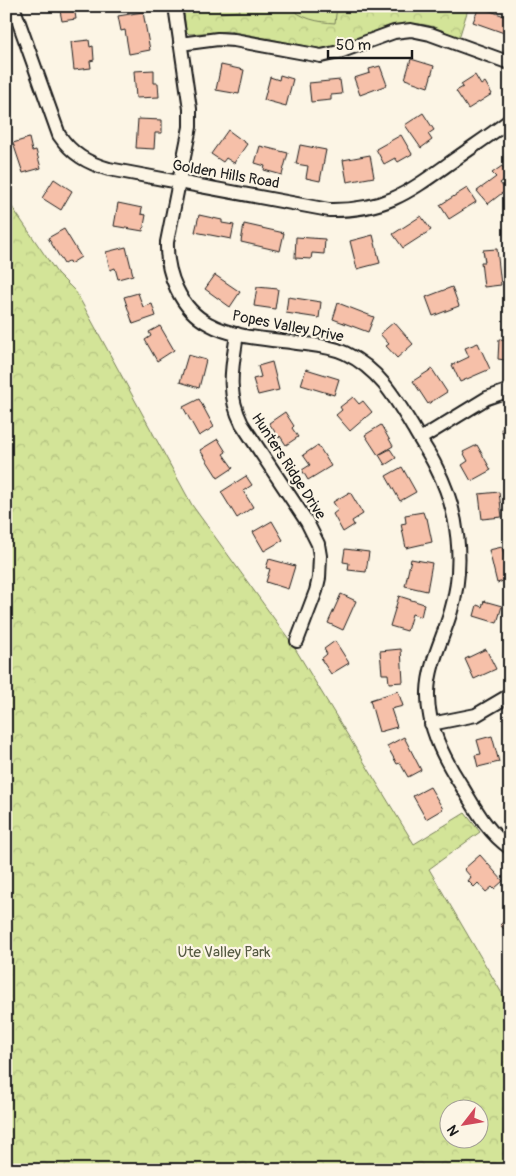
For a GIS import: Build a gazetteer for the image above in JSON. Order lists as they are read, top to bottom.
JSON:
{
  "streets": {
    "street": ["Golden Hills Road", "Popes Valley Drive", "Hunters Ridge Drive"]
  },
  "crossings": [
    ["Golden Hills Road", "Popes Valley Drive"],
    ["Popes Valley Drive", "Hunters Ridge Drive"]
  ],
  "parks": ["Ute Valley Park"],
  "scale_bar": "50 m",
  "north": "bottom left"
}
